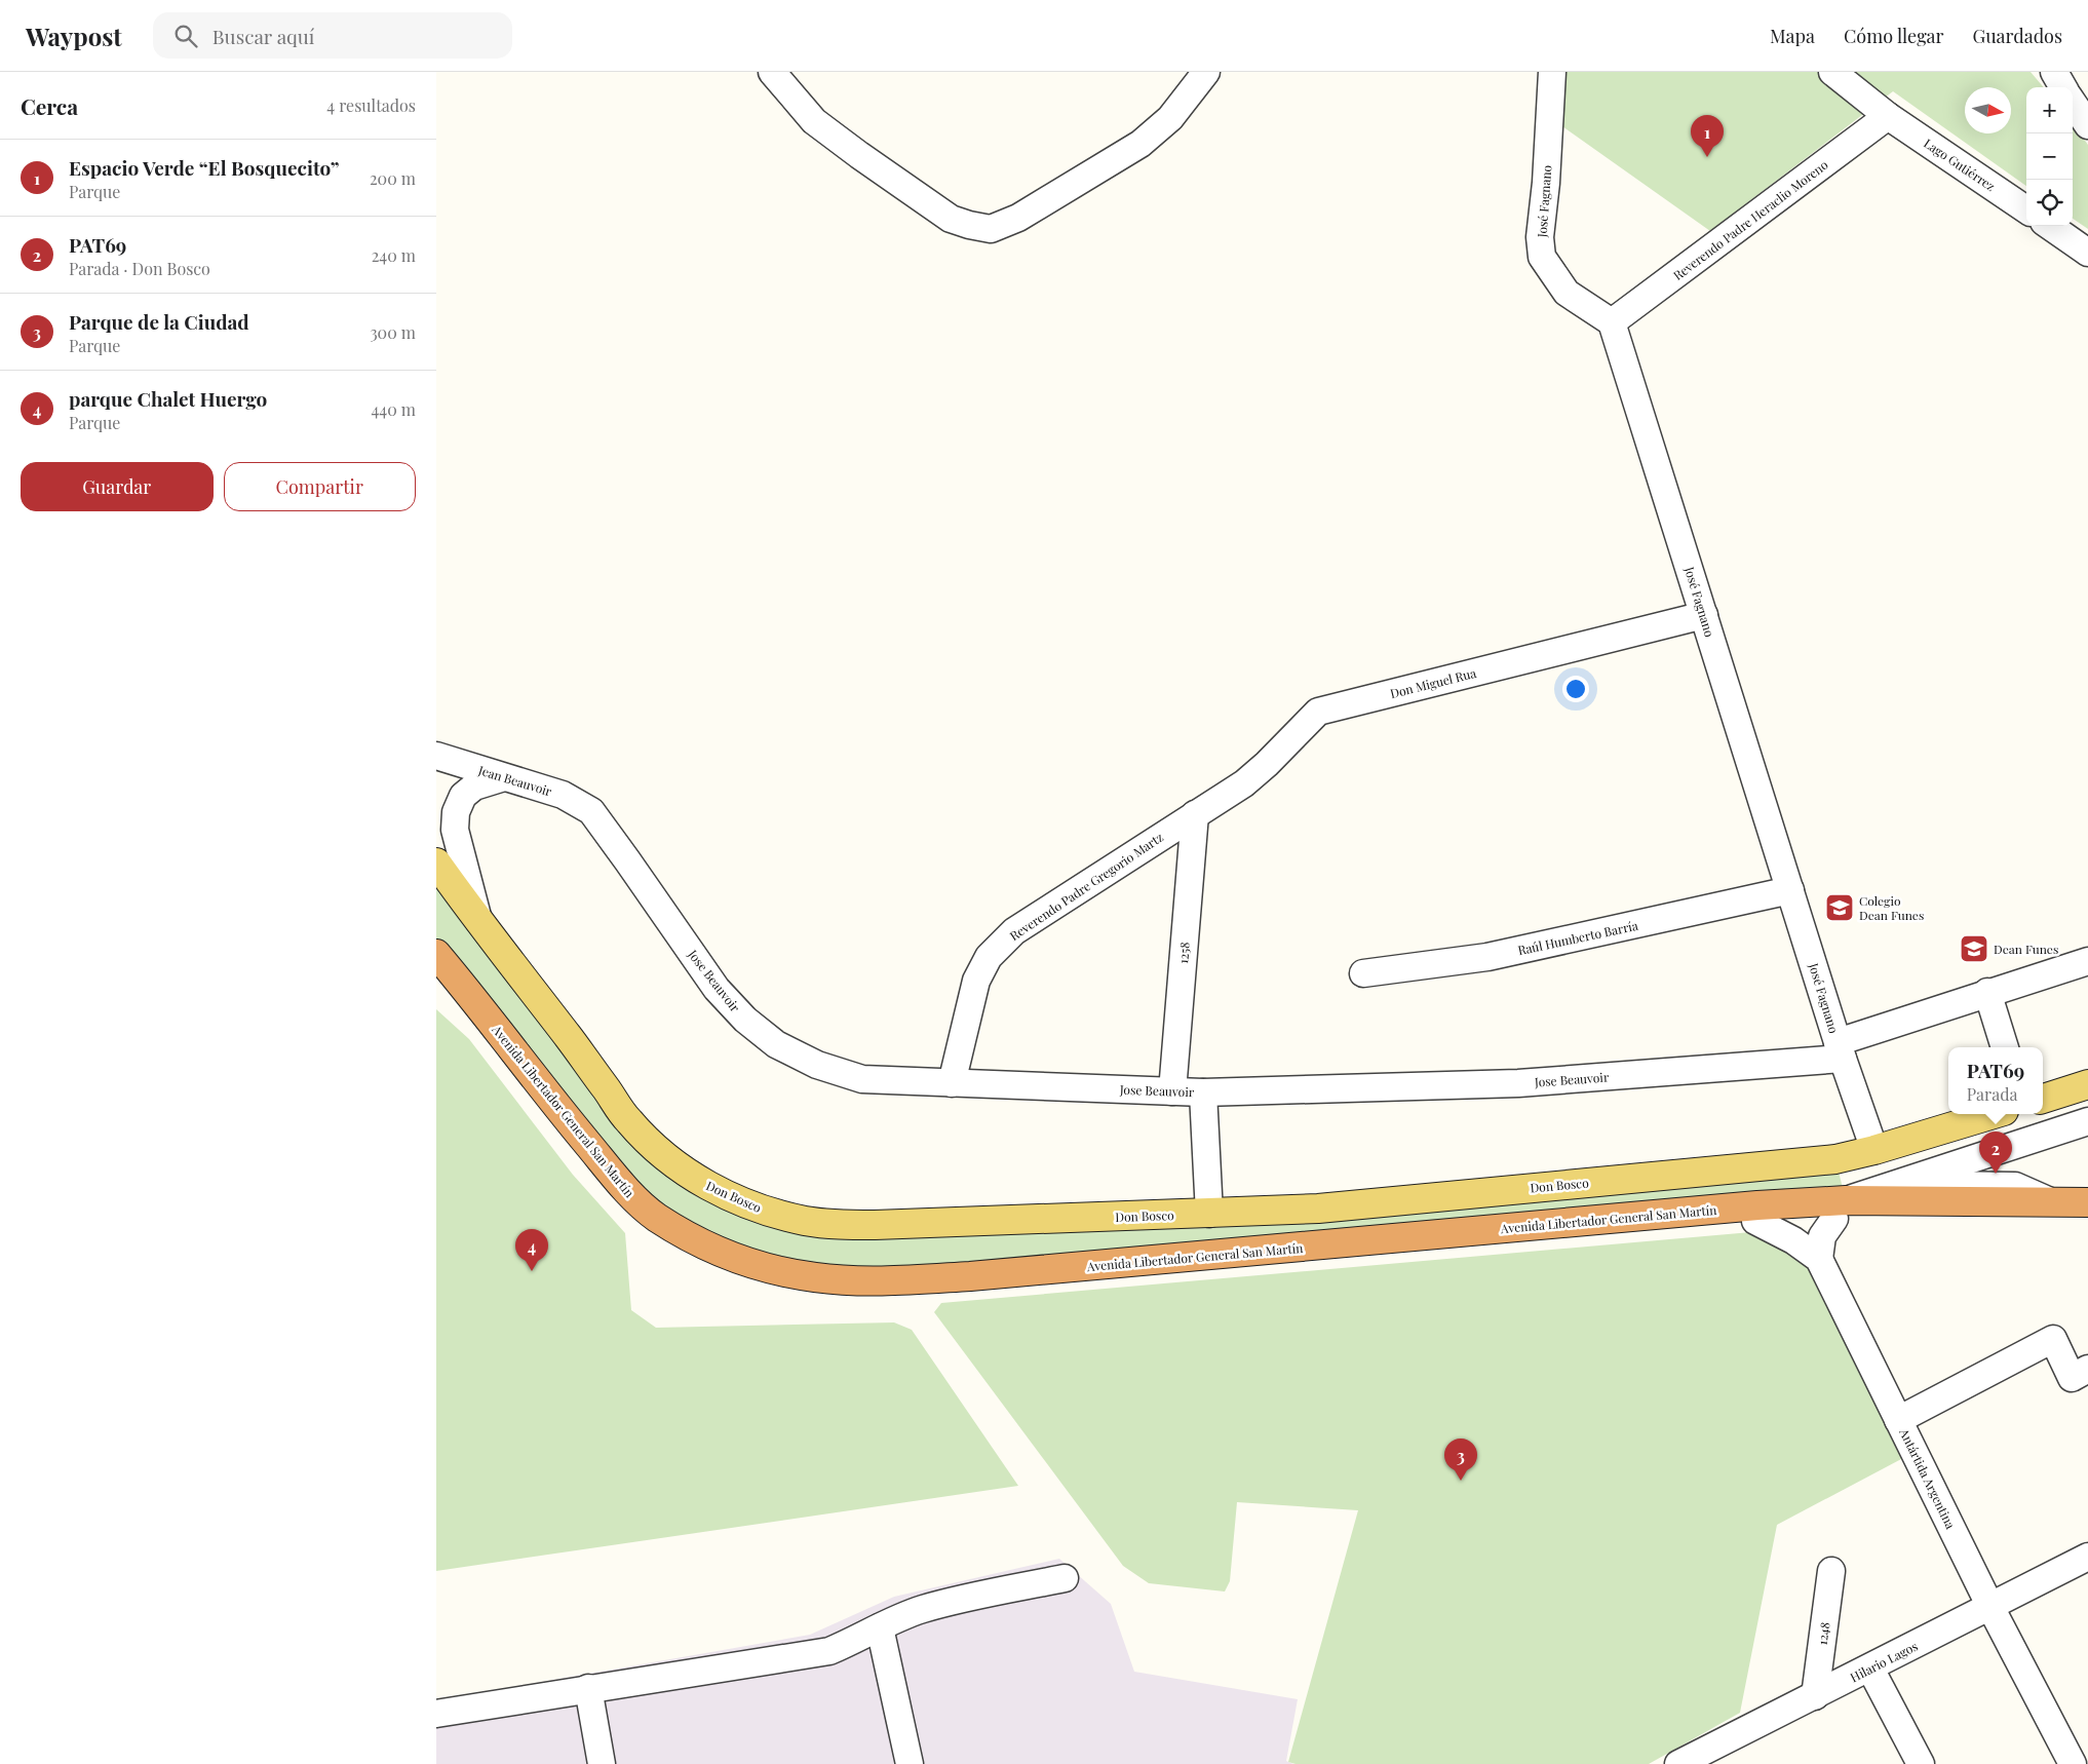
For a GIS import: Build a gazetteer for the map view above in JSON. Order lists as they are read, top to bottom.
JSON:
{
  "streets": {
    "highway": ["Avenida Libertador General San Martín"],
    "main road": ["Don Bosco"],
    "street": [
      "Lago Gutiérrez",
      "José Fagnano",
      "Reverendo Padre Heraclio Moreno",
      "Don Miguel Rua",
      "Jean Beauvoir",
      "Reverendo Padre Gregorio Martz",
      "Raúl Humberto Barría",
      "1258",
      "Jose Beauvoir",
      "Antártida Argentina",
      "1248",
      "Hilario Lagos"
    ]
  },
  "crossings": [
    ["Lago Gutiérrez", "Reverendo Padre Heraclio Moreno"],
    ["José Fagnano", "Reverendo Padre Heraclio Moreno"],
    ["José Fagnano", "Don Miguel Rua"],
    ["José Fagnano", "Raúl Humberto Barría"],
    ["José Fagnano", "Jose Beauvoir"],
    ["José Fagnano", "Don Bosco"],
    ["Don Miguel Rua", "Reverendo Padre Gregorio Martz"],
    ["Don Miguel Rua", "1258"],
    ["Jean Beauvoir", "Jose Beauvoir"],
    ["Reverendo Padre Gregorio Martz", "1258"],
    ["Reverendo Padre Gregorio Martz", "Jose Beauvoir"],
    ["1258", "Jose Beauvoir"],
    ["Avenida Libertador General San Martín", "Antártida Argentina"],
    ["Antártida Argentina", "Hilario Lagos"],
    ["1248", "Hilario Lagos"]
  ],
  "places": {
    "school or university": ["Colegio Dean Funes", "Dean Funes"]
  },
  "north": "right",
  "page": {
    "header": "Waypost",
    "search": "Buscar aquí",
    "nav": ["Mapa", "Cómo llegar", "Guardados"],
    "heading": ["Cerca", "4 resultados"],
    "map_buttons": ["+", "−"],
    "pins": [
      "1",
      "2",
      "4",
      "3"
    ],
    "list": [
      {
        "mark": "1",
        "name": "Espacio Verde “El Bosquecito”",
        "note": "Parque",
        "value": "200 m"
      },
      {
        "mark": "2",
        "name": "PAT69",
        "note": "Parada · Don Bosco",
        "value": "240 m"
      },
      {
        "mark": "3",
        "name": "Parque de la Ciudad",
        "note": "Parque",
        "value": "300 m"
      },
      {
        "mark": "4",
        "name": "parque Chalet Huergo",
        "note": "Parque",
        "value": "440 m"
      }
    ],
    "buttons": ["Guardar", "Compartir"],
    "popup": ["PAT69", "Parada"]
  }
}
